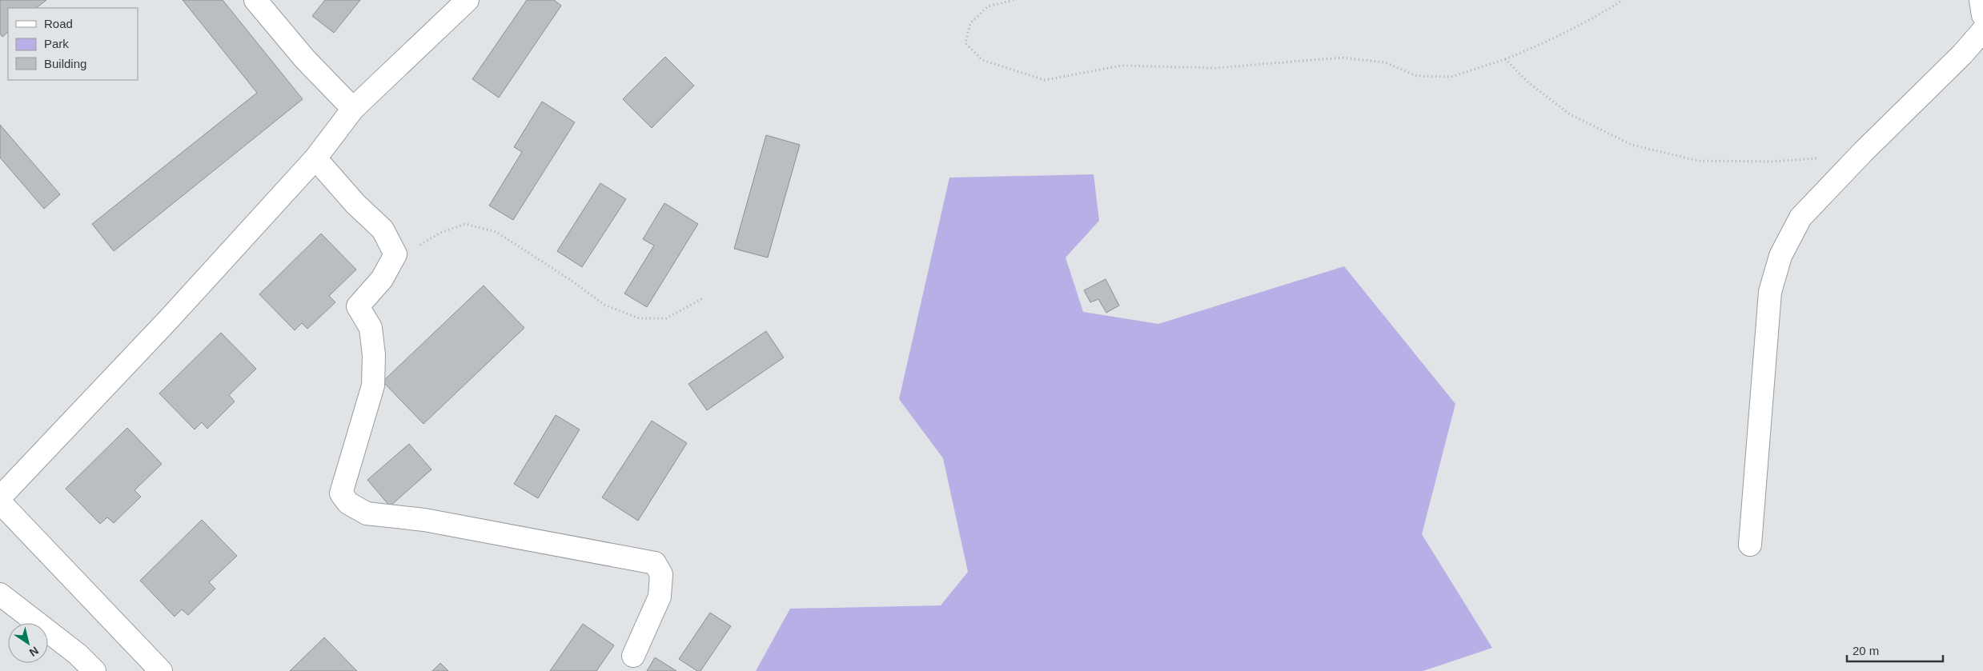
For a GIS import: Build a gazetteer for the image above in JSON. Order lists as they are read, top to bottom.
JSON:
{
  "legend": ["Road", "Park", "Building"],
  "scale_bar": "20 m",
  "north": "bottom right"
}
